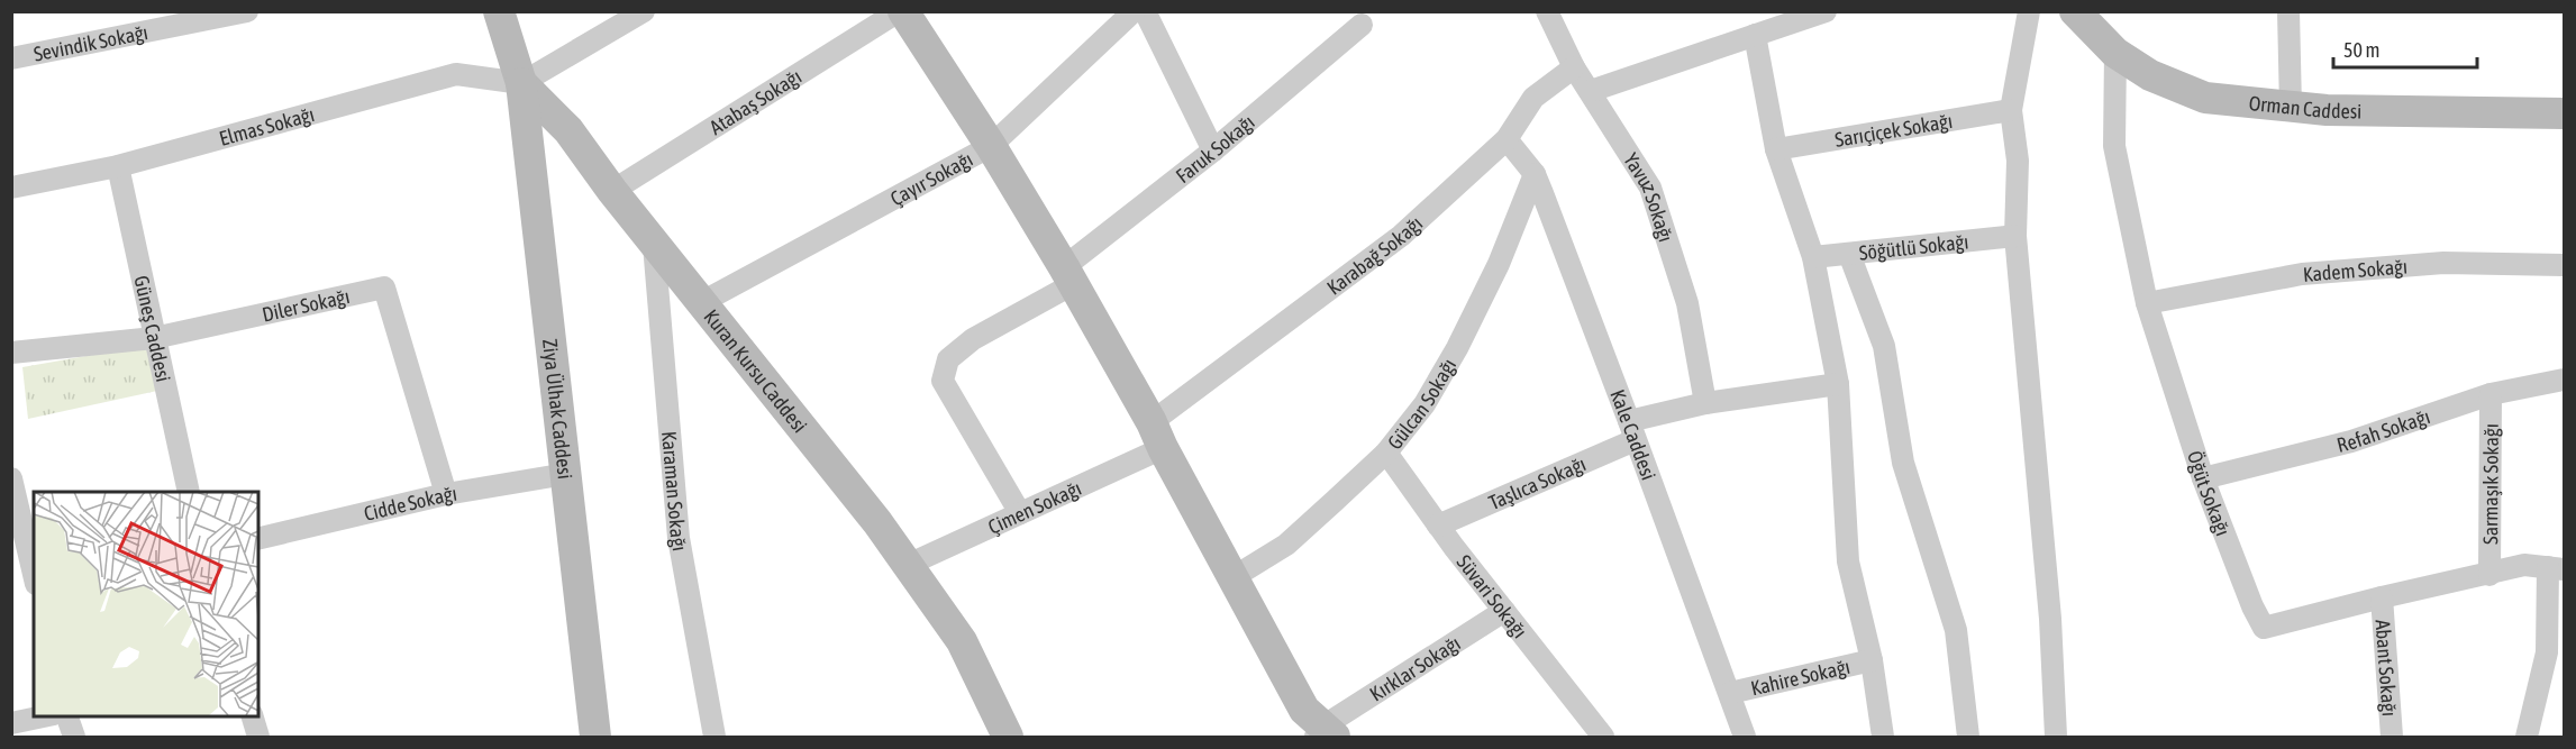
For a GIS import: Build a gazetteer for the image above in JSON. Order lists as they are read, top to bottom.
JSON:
{
  "streets": {
    "street": [
      "Sevindik Sokağı",
      "Atabaş Sokağı",
      "Orman Caddesi",
      "Elmas Sokağı",
      "Sarıçiçek Sokağı",
      "Faruk Sokağı",
      "Çayır Sokağı",
      "Yavuz Sokağı",
      "Söğütlü Sokağı",
      "Karabağ Sokağı",
      "Kadem Sokağı",
      "Diler Sokağı",
      "Güneş Caddesi",
      "Kuran Kursu Caddesi",
      "Gülcan Sokağı",
      "Ziya Ülhak Caddesi",
      "Refah Sokağı",
      "Kale Caddesi",
      "Taşlıca Sokağı",
      "Sarmaşık Sokağı",
      "Karaman Sokağı",
      "Öğüt Sokağı",
      "Cidde Sokağı",
      "Çimen Sokağı",
      "Süvari Sokağı",
      "Abant Sokağı",
      "Kırklar Sokağı",
      "Kahire Sokağı"
    ]
  },
  "crossings": [
    ["Atabaş Sokağı", "Kuran Kursu Caddesi"],
    ["Orman Caddesi", "Öğüt Sokağı"],
    ["Elmas Sokağı", "Güneş Caddesi"],
    ["Elmas Sokağı", "Kuran Kursu Caddesi"],
    ["Elmas Sokağı", "Ziya Ülhak Caddesi"],
    ["Faruk Sokağı", "Çimen Sokağı"],
    ["Çayır Sokağı", "Kuran Kursu Caddesi"],
    ["Yavuz Sokağı", "Karabağ Sokağı"],
    ["Yavuz Sokağı", "Taşlıca Sokağı"],
    ["Karabağ Sokağı", "Kale Caddesi"],
    ["Karabağ Sokağı", "Çimen Sokağı"],
    ["Kadem Sokağı", "Öğüt Sokağı"],
    ["Diler Sokağı", "Güneş Caddesi"],
    ["Diler Sokağı", "Cidde Sokağı"],
    ["Kuran Kursu Caddesi", "Ziya Ülhak Caddesi"],
    ["Kuran Kursu Caddesi", "Karaman Sokağı"],
    ["Kuran Kursu Caddesi", "Çimen Sokağı"],
    ["Gülcan Sokağı", "Kale Caddesi"],
    ["Gülcan Sokağı", "Süvari Sokağı"],
    ["Ziya Ülhak Caddesi", "Cidde Sokağı"],
    ["Refah Sokağı", "Sarmaşık Sokağı"],
    ["Refah Sokağı", "Öğüt Sokağı"],
    ["Kale Caddesi", "Taşlıca Sokağı"],
    ["Kale Caddesi", "Kahire Sokağı"],
    ["Taşlıca Sokağı", "Süvari Sokağı"],
    ["Sarmaşık Sokağı", "Öğüt Sokağı"],
    ["Öğüt Sokağı", "Abant Sokağı"],
    ["Süvari Sokağı", "Kırklar Sokağı"]
  ],
  "scale_bar": "50 m"
}
